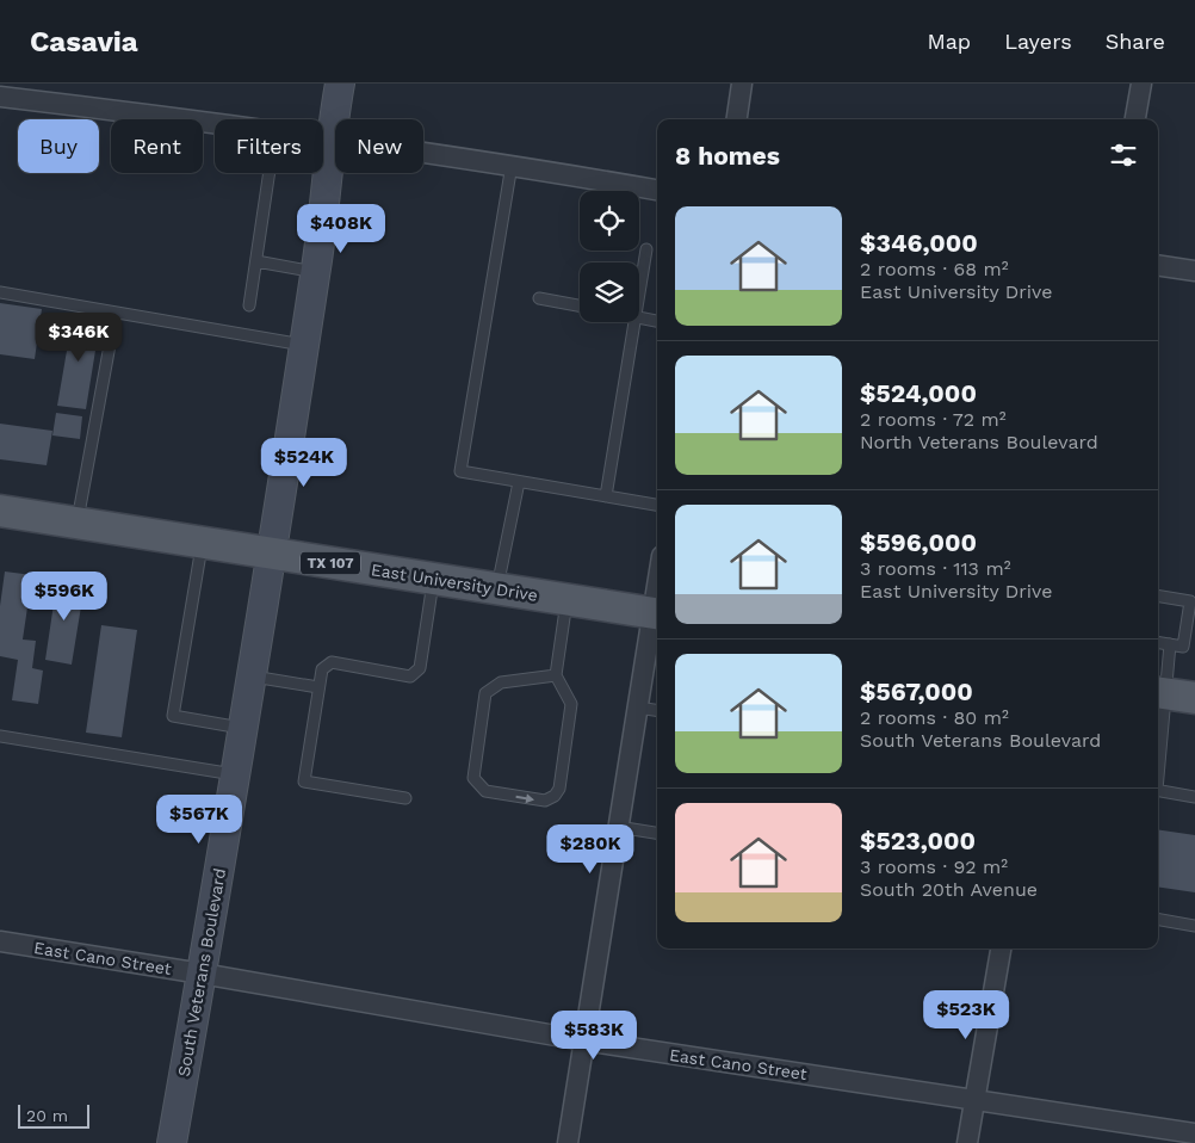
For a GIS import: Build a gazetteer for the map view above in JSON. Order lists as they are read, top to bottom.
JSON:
{
  "streets": {
    "main road": ["TX 107", "East University Drive"],
    "street": ["East Cano Street", "South Veterans Boulevard"]
  },
  "crossings": [
    ["East University Drive", "South Veterans Boulevard"],
    ["East Cano Street", "South Veterans Boulevard"]
  ],
  "scale_bar": "20 m",
  "page": {
    "header": "Casavia",
    "nav": ["Map", "Layers", "Share"],
    "chip": [
      "Buy",
      "Rent",
      "Filters",
      "New"
    ],
    "heading": "8 homes",
    "list": [
      {
        "name": "$346,000",
        "note": "2 rooms · 68 m² · East University Drive"
      },
      {
        "name": "$524,000",
        "note": "2 rooms · 72 m² · North Veterans Boulevard"
      },
      {
        "name": "$596,000",
        "note": "3 rooms · 113 m² · East University Drive"
      },
      {
        "name": "$567,000",
        "note": "2 rooms · 80 m² · South Veterans Boulevard"
      },
      {
        "name": "$523,000",
        "note": "3 rooms · 92 m² · South 20th Avenue"
      }
    ],
    "price": [
      "$408K",
      "$346K",
      "$524K",
      "$596K",
      "$567K",
      "$280K",
      "$523K",
      "$583K"
    ],
    "scale": "20 m"
  }
}
